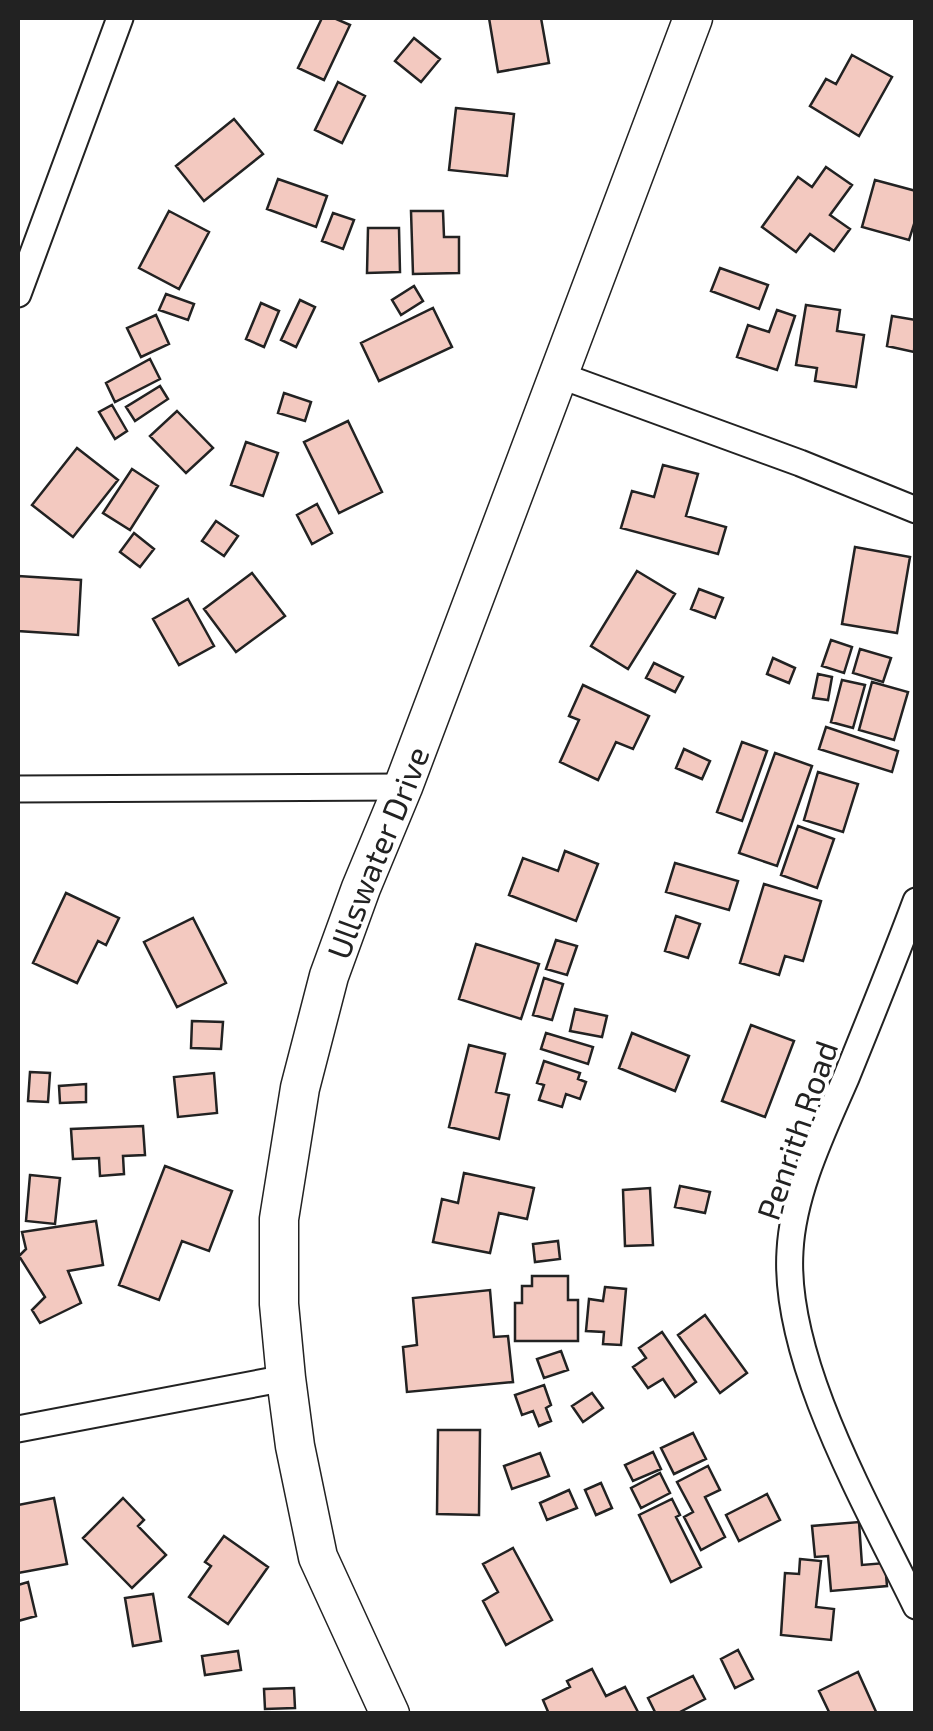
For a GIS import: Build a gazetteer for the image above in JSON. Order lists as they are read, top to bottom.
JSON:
{
  "streets": {
    "street": ["Ullswater Drive", "Penrith Road"]
  }
}
